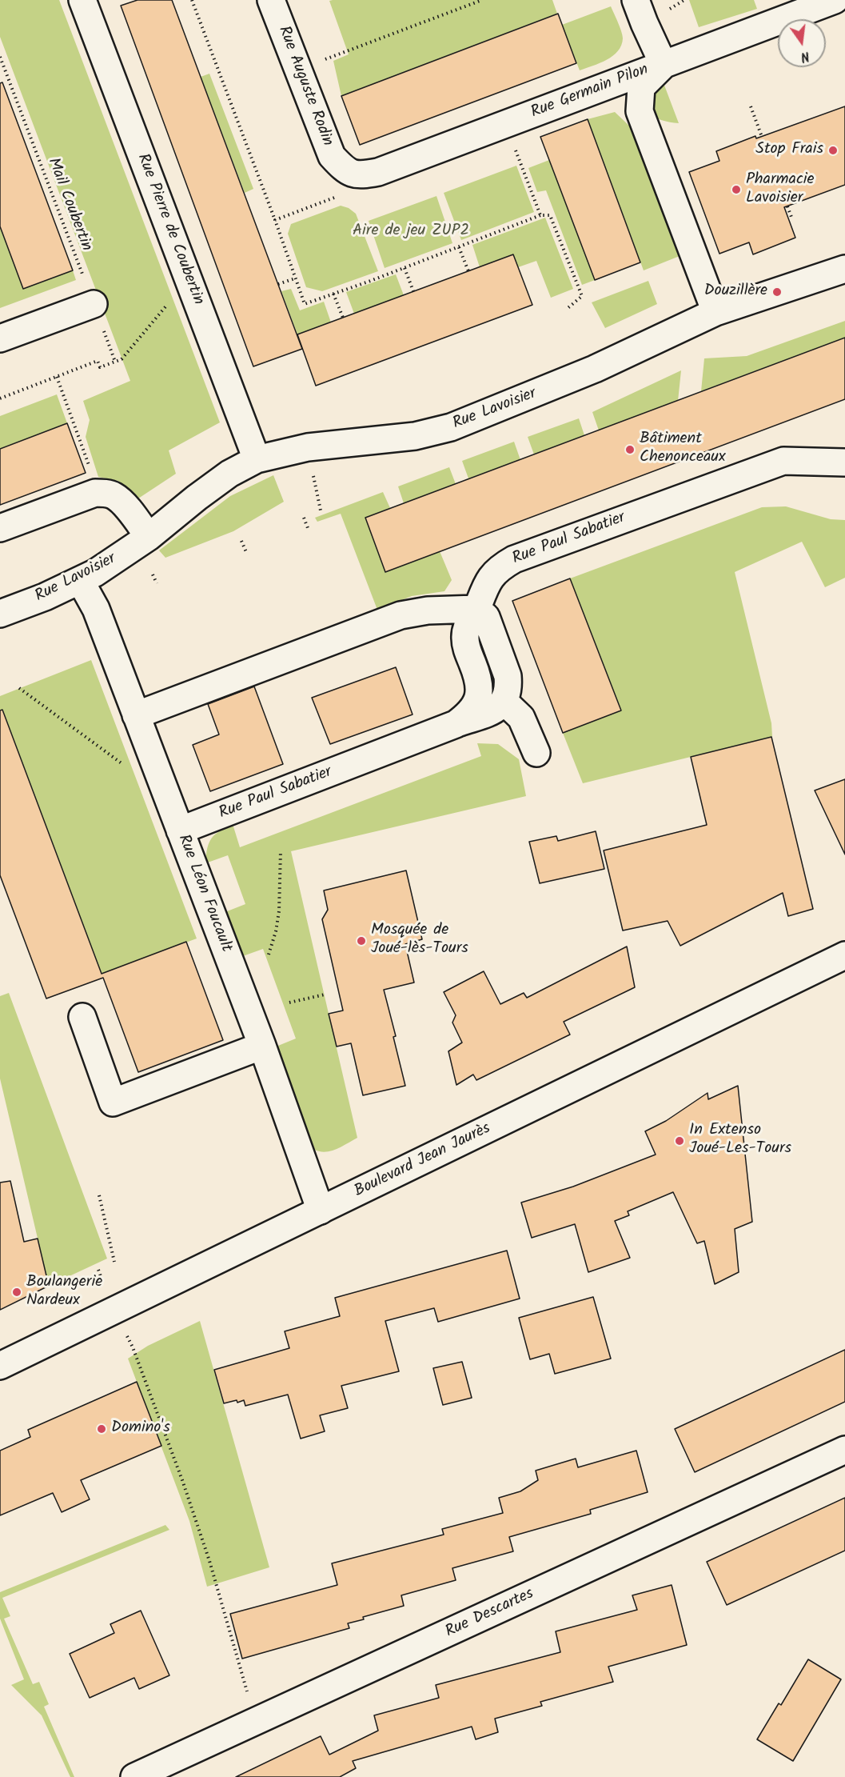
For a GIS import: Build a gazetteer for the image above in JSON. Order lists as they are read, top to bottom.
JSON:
{
  "streets": {
    "street": [
      "Rue Auguste Rodin",
      "Rue Germain Pilon",
      "Rue Pierre de Coubertin",
      "Rue Lavoisier",
      "Rue Paul Sabatier",
      "Rue Léon Foucault",
      "Boulevard Jean Jaurès",
      "Rue Descartes"
    ],
    "path": ["Mail Coubertin"]
  },
  "crossings": [
    ["Rue Auguste Rodin", "Rue Germain Pilon"],
    ["Rue Pierre de Coubertin", "Rue Lavoisier"],
    ["Rue Lavoisier", "Rue Léon Foucault"],
    ["Rue Paul Sabatier", "Rue Léon Foucault"],
    ["Rue Léon Foucault", "Boulevard Jean Jaurès"]
  ],
  "parks": ["Aire de jeu ZUP2"],
  "places": [
    "Stop Frais",
    "Pharmacie Lavoisier",
    "Douzillère",
    "Bâtiment Chenonceaux",
    "Mosquée de Joué-lès-Tours",
    "In Extenso Joué-Les-Tours",
    "Boulangerie Nardeux",
    "Domino's"
  ],
  "north": "bottom"
}
